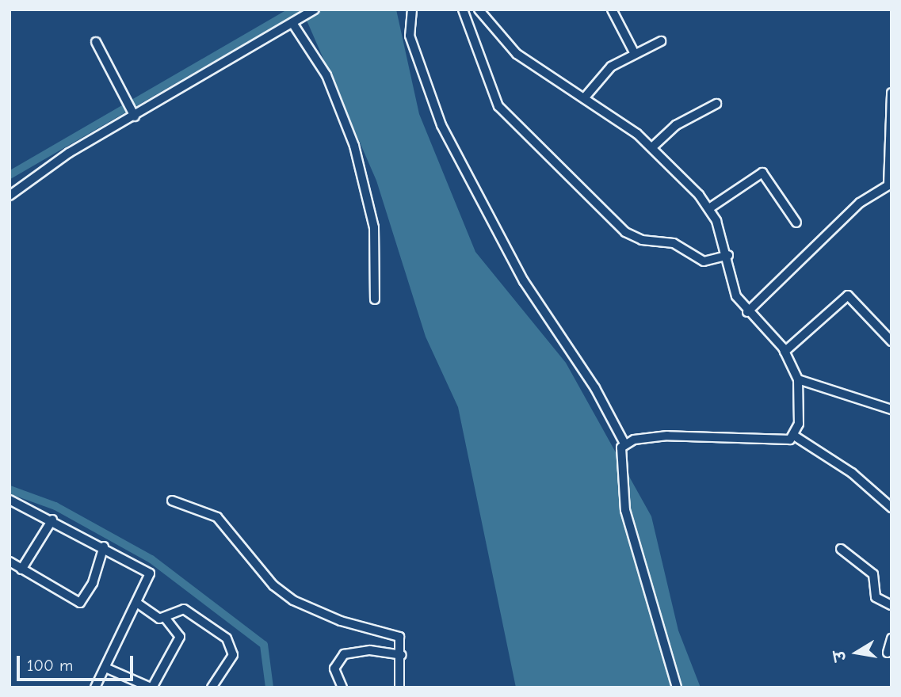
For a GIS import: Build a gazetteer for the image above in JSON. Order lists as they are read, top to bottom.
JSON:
{
  "scale_bar": "100 m",
  "north": "left"
}
